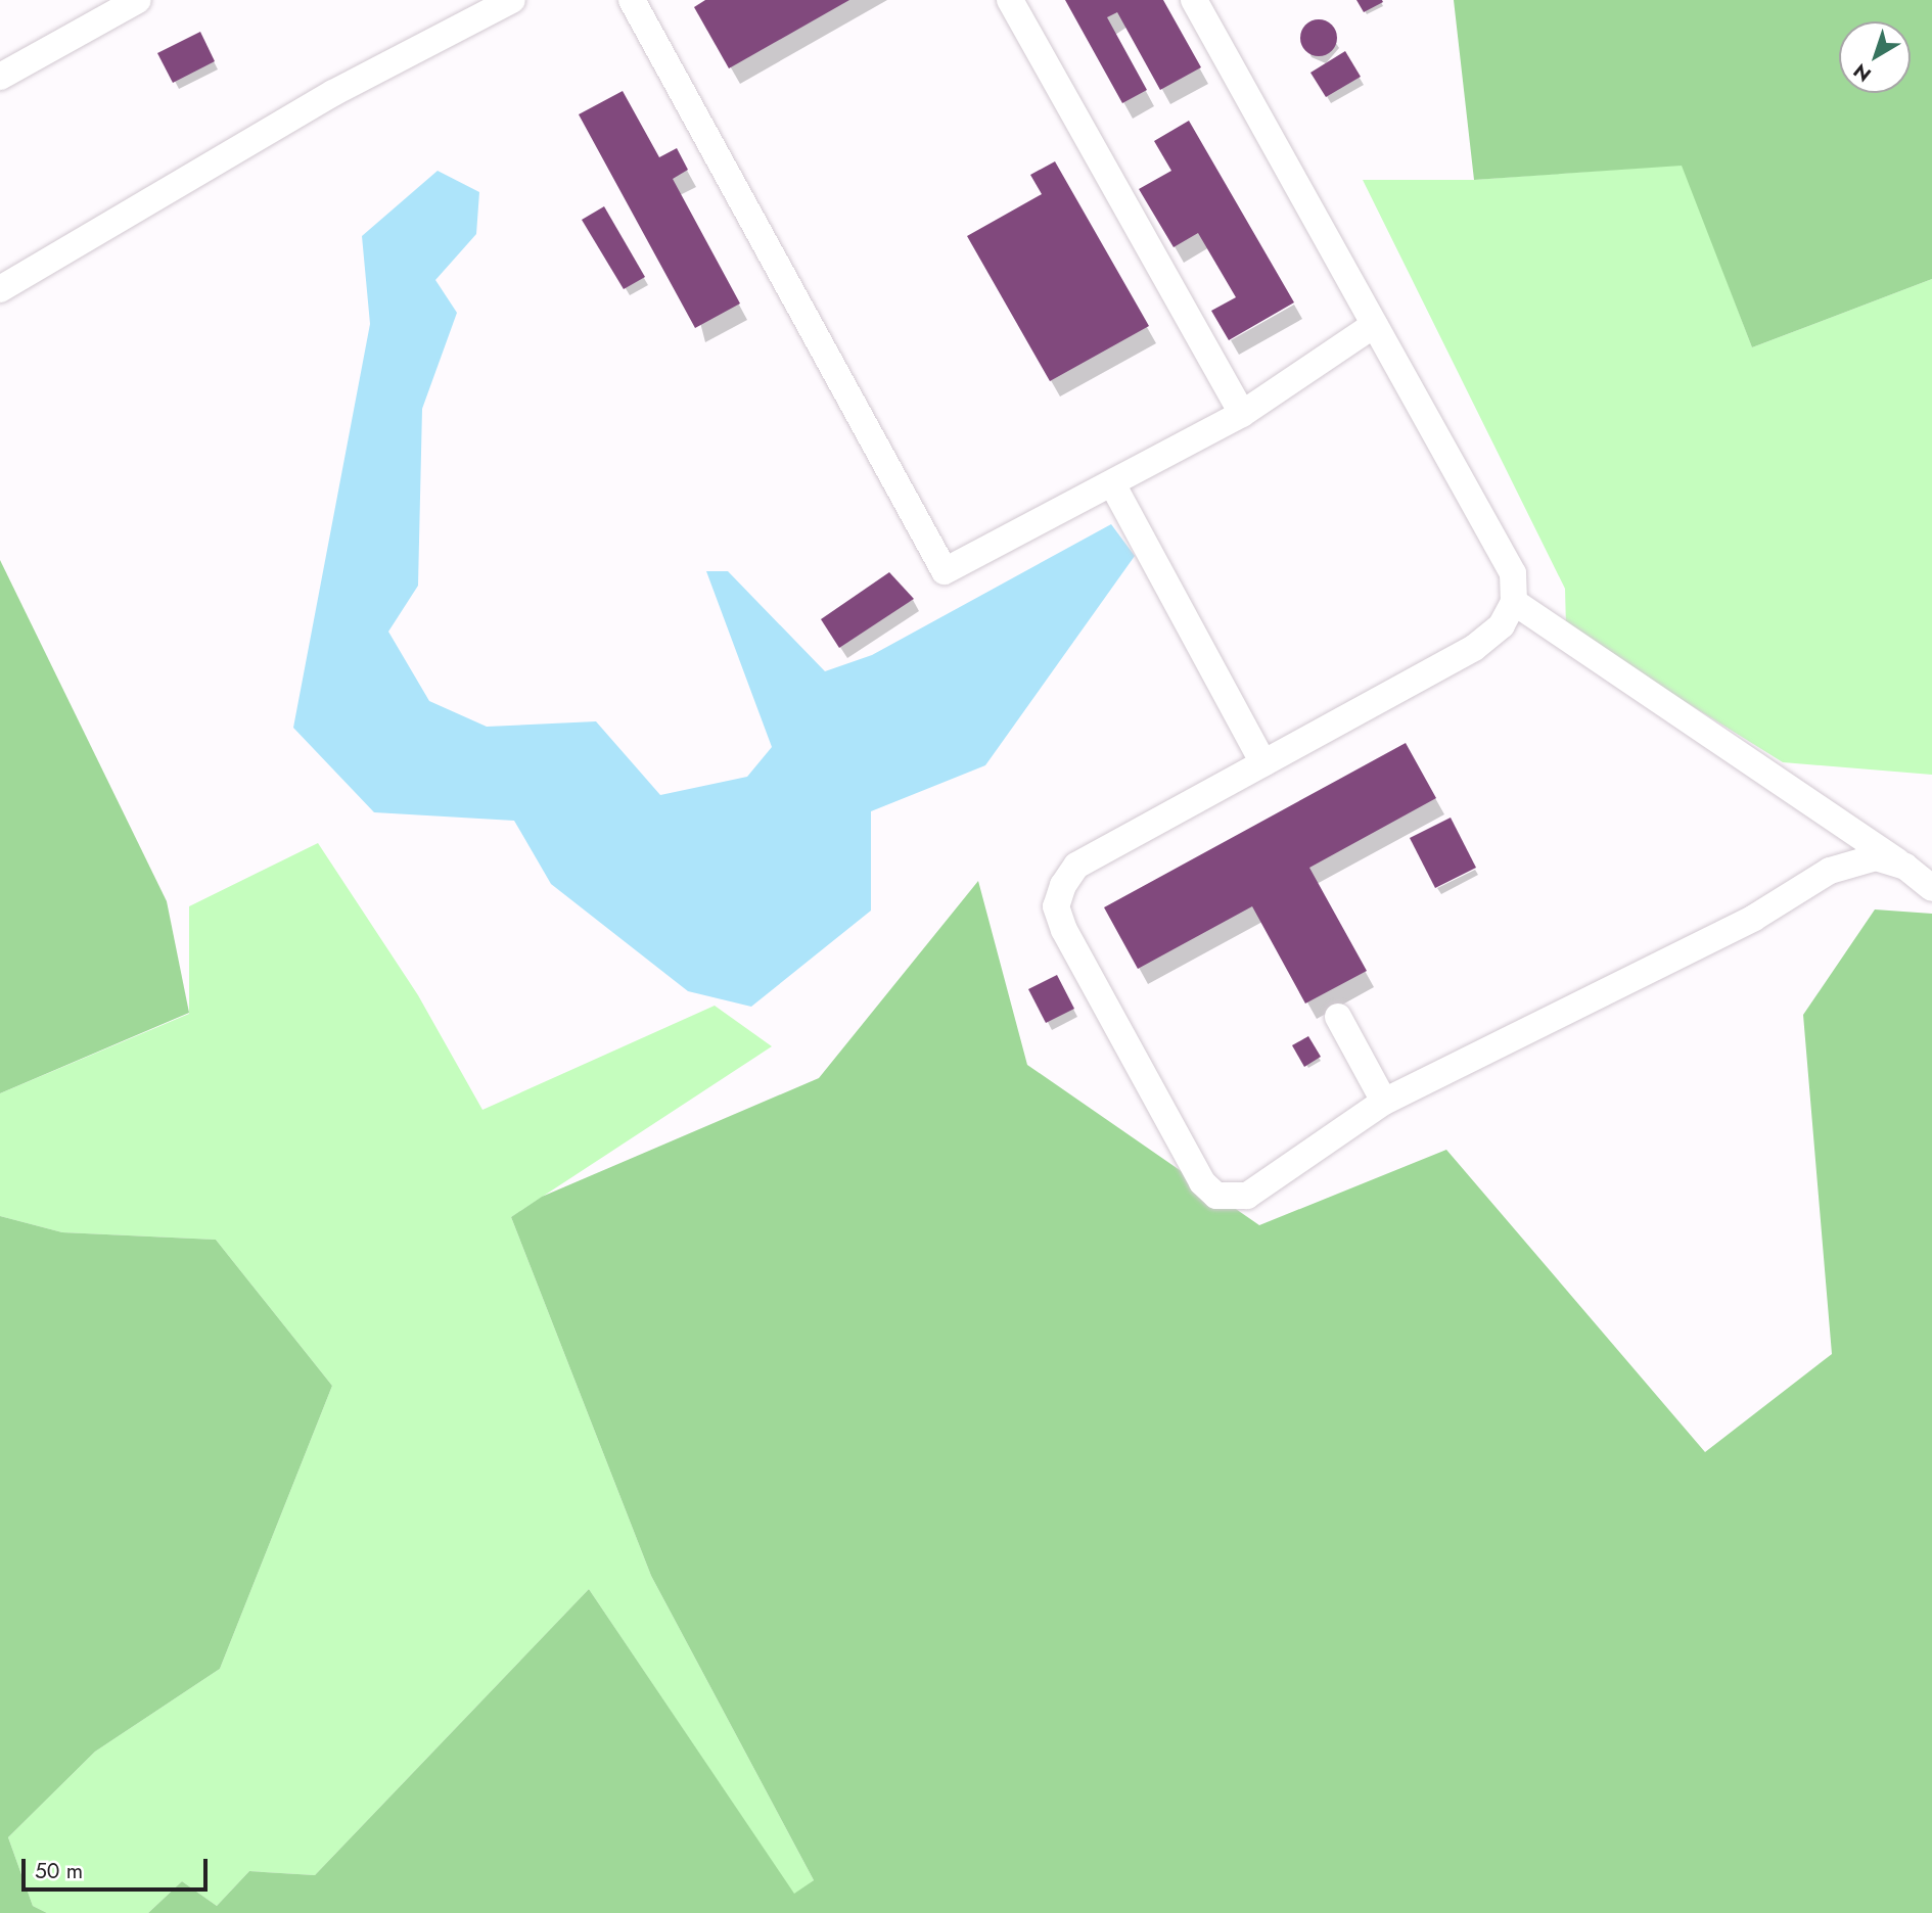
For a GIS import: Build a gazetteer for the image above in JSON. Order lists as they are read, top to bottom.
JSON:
{
  "scale_bar": "50 m",
  "north": "bottom left"
}
